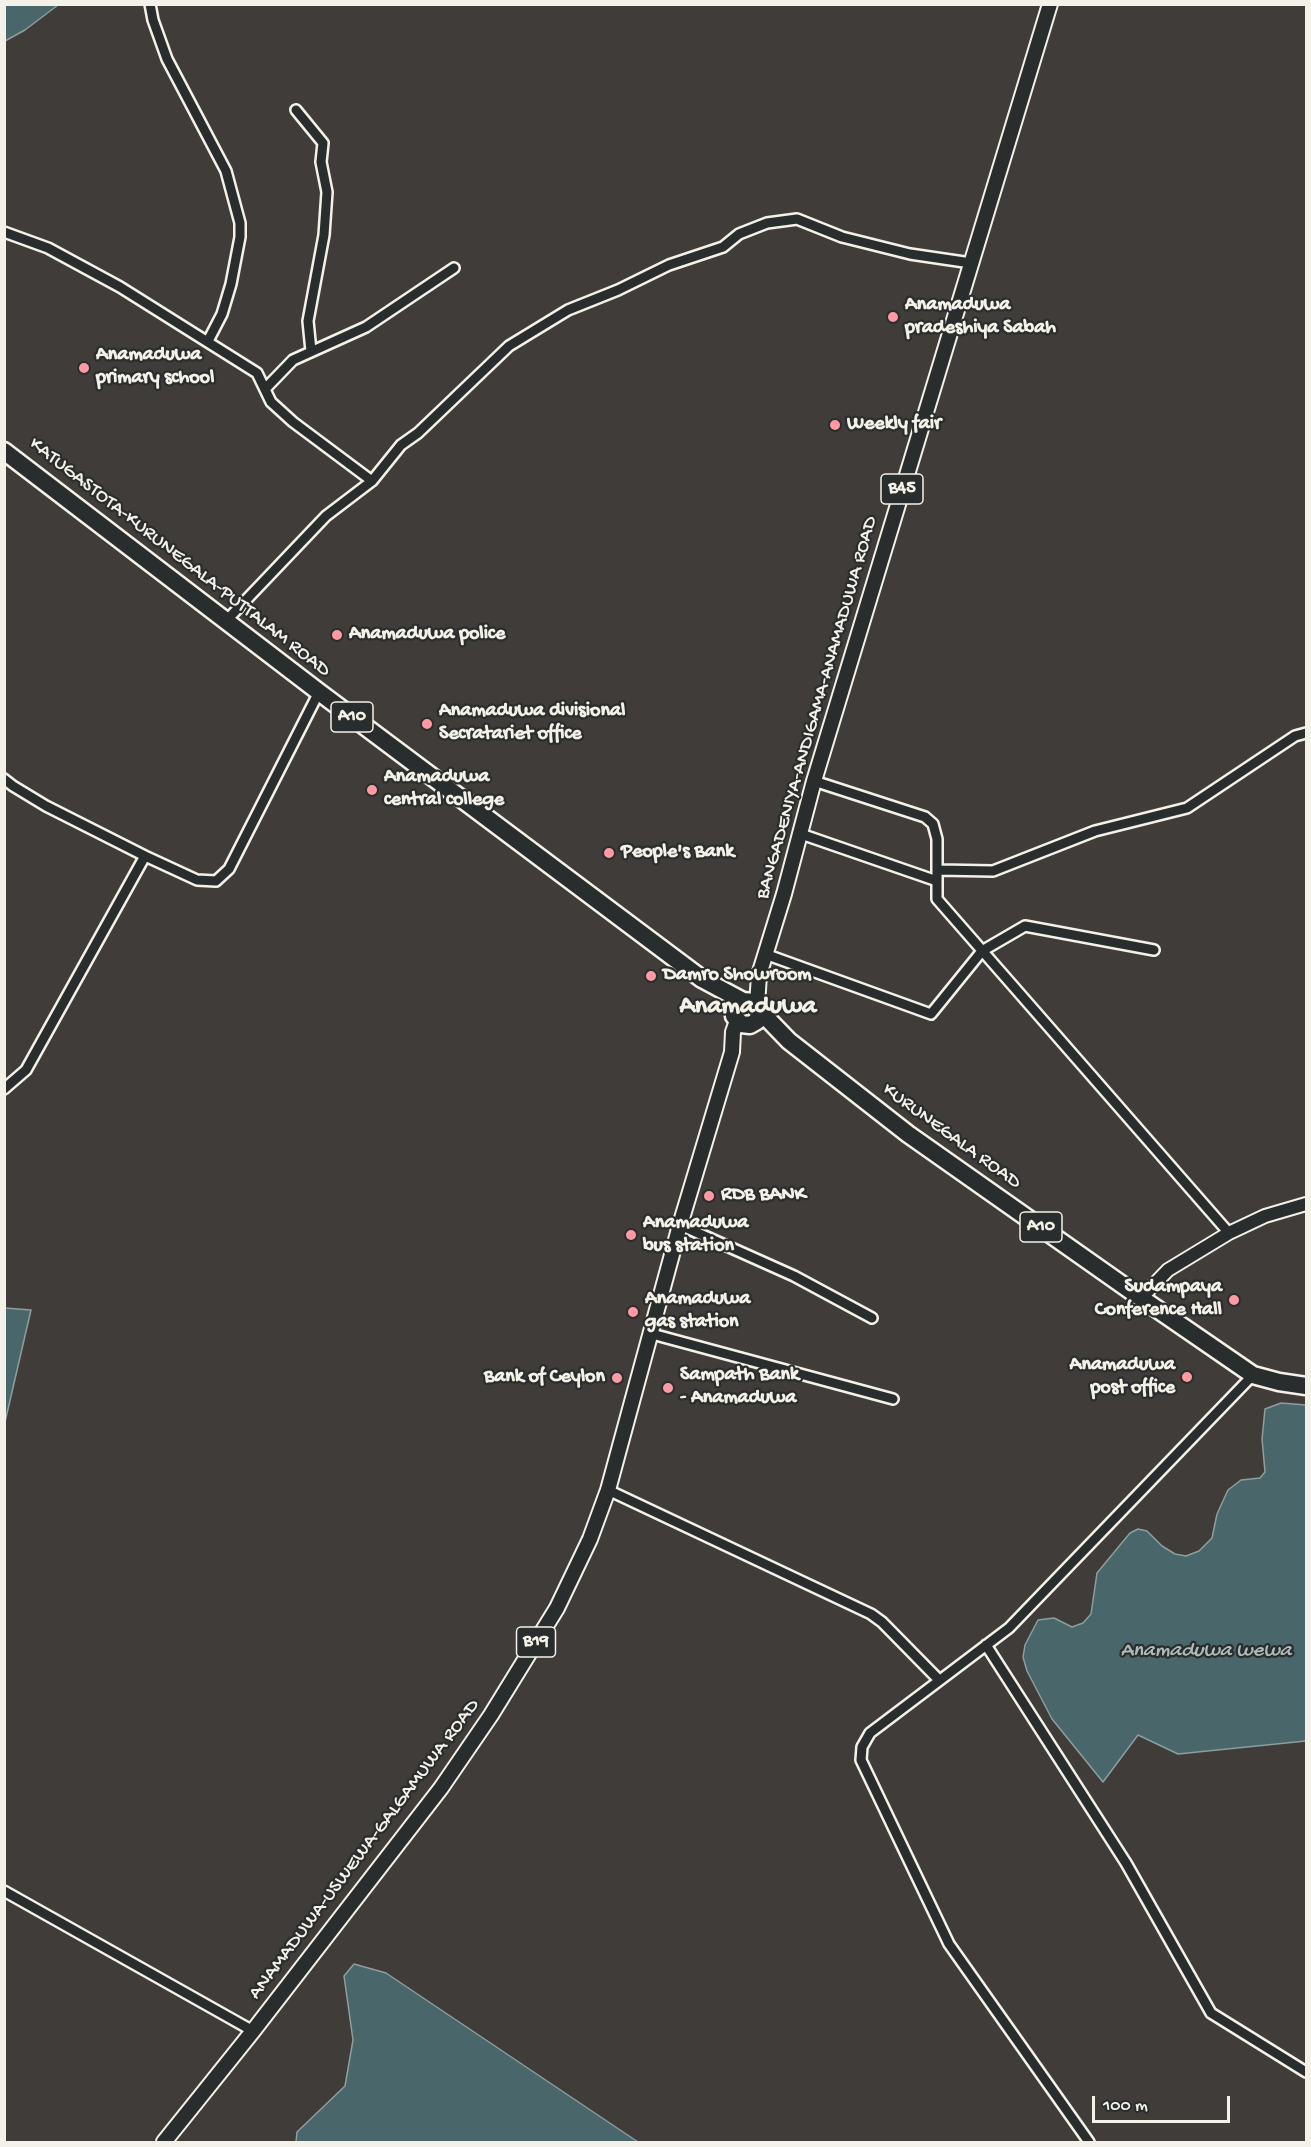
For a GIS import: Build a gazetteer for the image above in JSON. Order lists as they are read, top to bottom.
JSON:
{
  "streets": {
    "highway": ["KATUGASTOTA-KURUNEGALA-PUTTALAM ROAD", "A10", "KURUNEGALA ROAD"],
    "main road": [
      "B45",
      "BANGADENIYA-ANDIGAMA-ANAMADUWA ROAD",
      "B19",
      "ANAMADUWA-USWEWA-GALGAMUWA ROAD"
    ]
  },
  "crossings": [
    ["KATUGASTOTA-KURUNEGALA-PUTTALAM ROAD", "BANGADENIYA-ANDIGAMA-ANAMADUWA ROAD"],
    ["KATUGASTOTA-KURUNEGALA-PUTTALAM ROAD", "KURUNEGALA ROAD"],
    ["KATUGASTOTA-KURUNEGALA-PUTTALAM ROAD", "ANAMADUWA-USWEWA-GALGAMUWA ROAD"],
    ["BANGADENIYA-ANDIGAMA-ANAMADUWA ROAD", "KURUNEGALA ROAD"],
    ["KURUNEGALA ROAD", "ANAMADUWA-USWEWA-GALGAMUWA ROAD"]
  ],
  "districts": ["Anamaduwa"],
  "water": ["Anamaduwa wewa"],
  "places": [
    "Anamaduwa pradeshiya Sabah",
    "Anamaduwa primary school",
    "Weekly fair",
    "Anamaduwa police",
    "Anamaduwa divisional Secratariet office",
    "Anamaduwa central college",
    "People's Bank",
    "Damro Showroom",
    "RDB BANK",
    "Anamaduwa bus station",
    "Sudampaya Conference Hall",
    "Anamaduwa gas station",
    "Anamaduwa post office",
    "Bank of Ceylon",
    "Sampath Bank - Anamaduwa"
  ],
  "scale_bar": "100 m"
}
